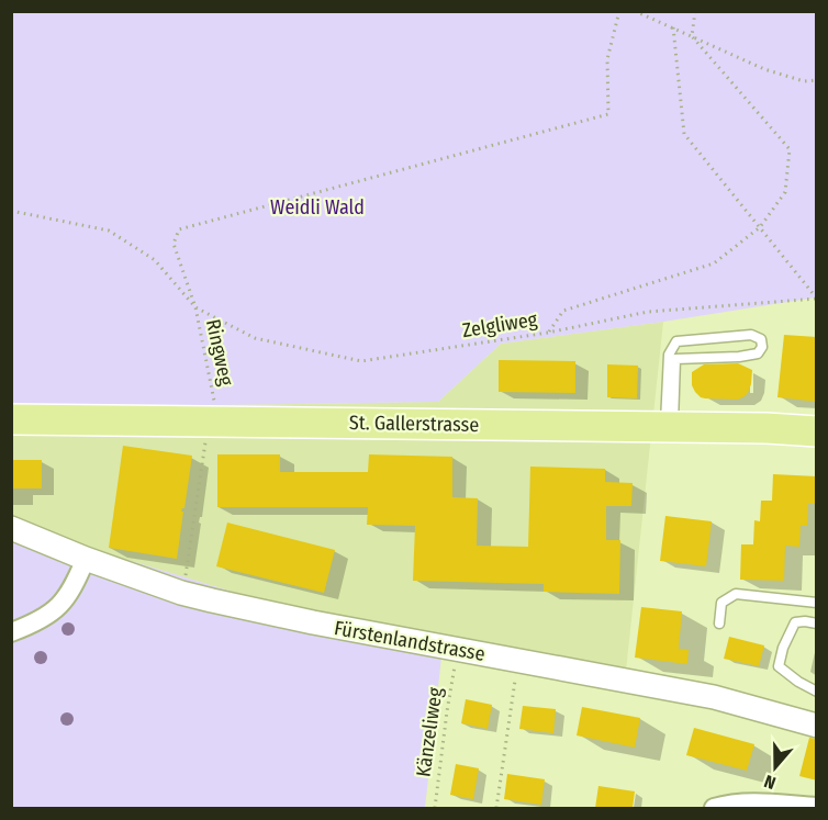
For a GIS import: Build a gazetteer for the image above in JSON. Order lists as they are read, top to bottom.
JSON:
{
  "streets": {
    "main road": ["St. Gallerstrasse"],
    "street": ["Fürstenlandstrasse"],
    "path": ["Zelgliweg", "Ringweg", "Känzeliweg"]
  },
  "crossings": [
    ["Zelgliweg", "Ringweg"],
    ["Ringweg", "St. Gallerstrasse"]
  ],
  "parks": ["Weidli Wald"],
  "north": "bottom"
}
